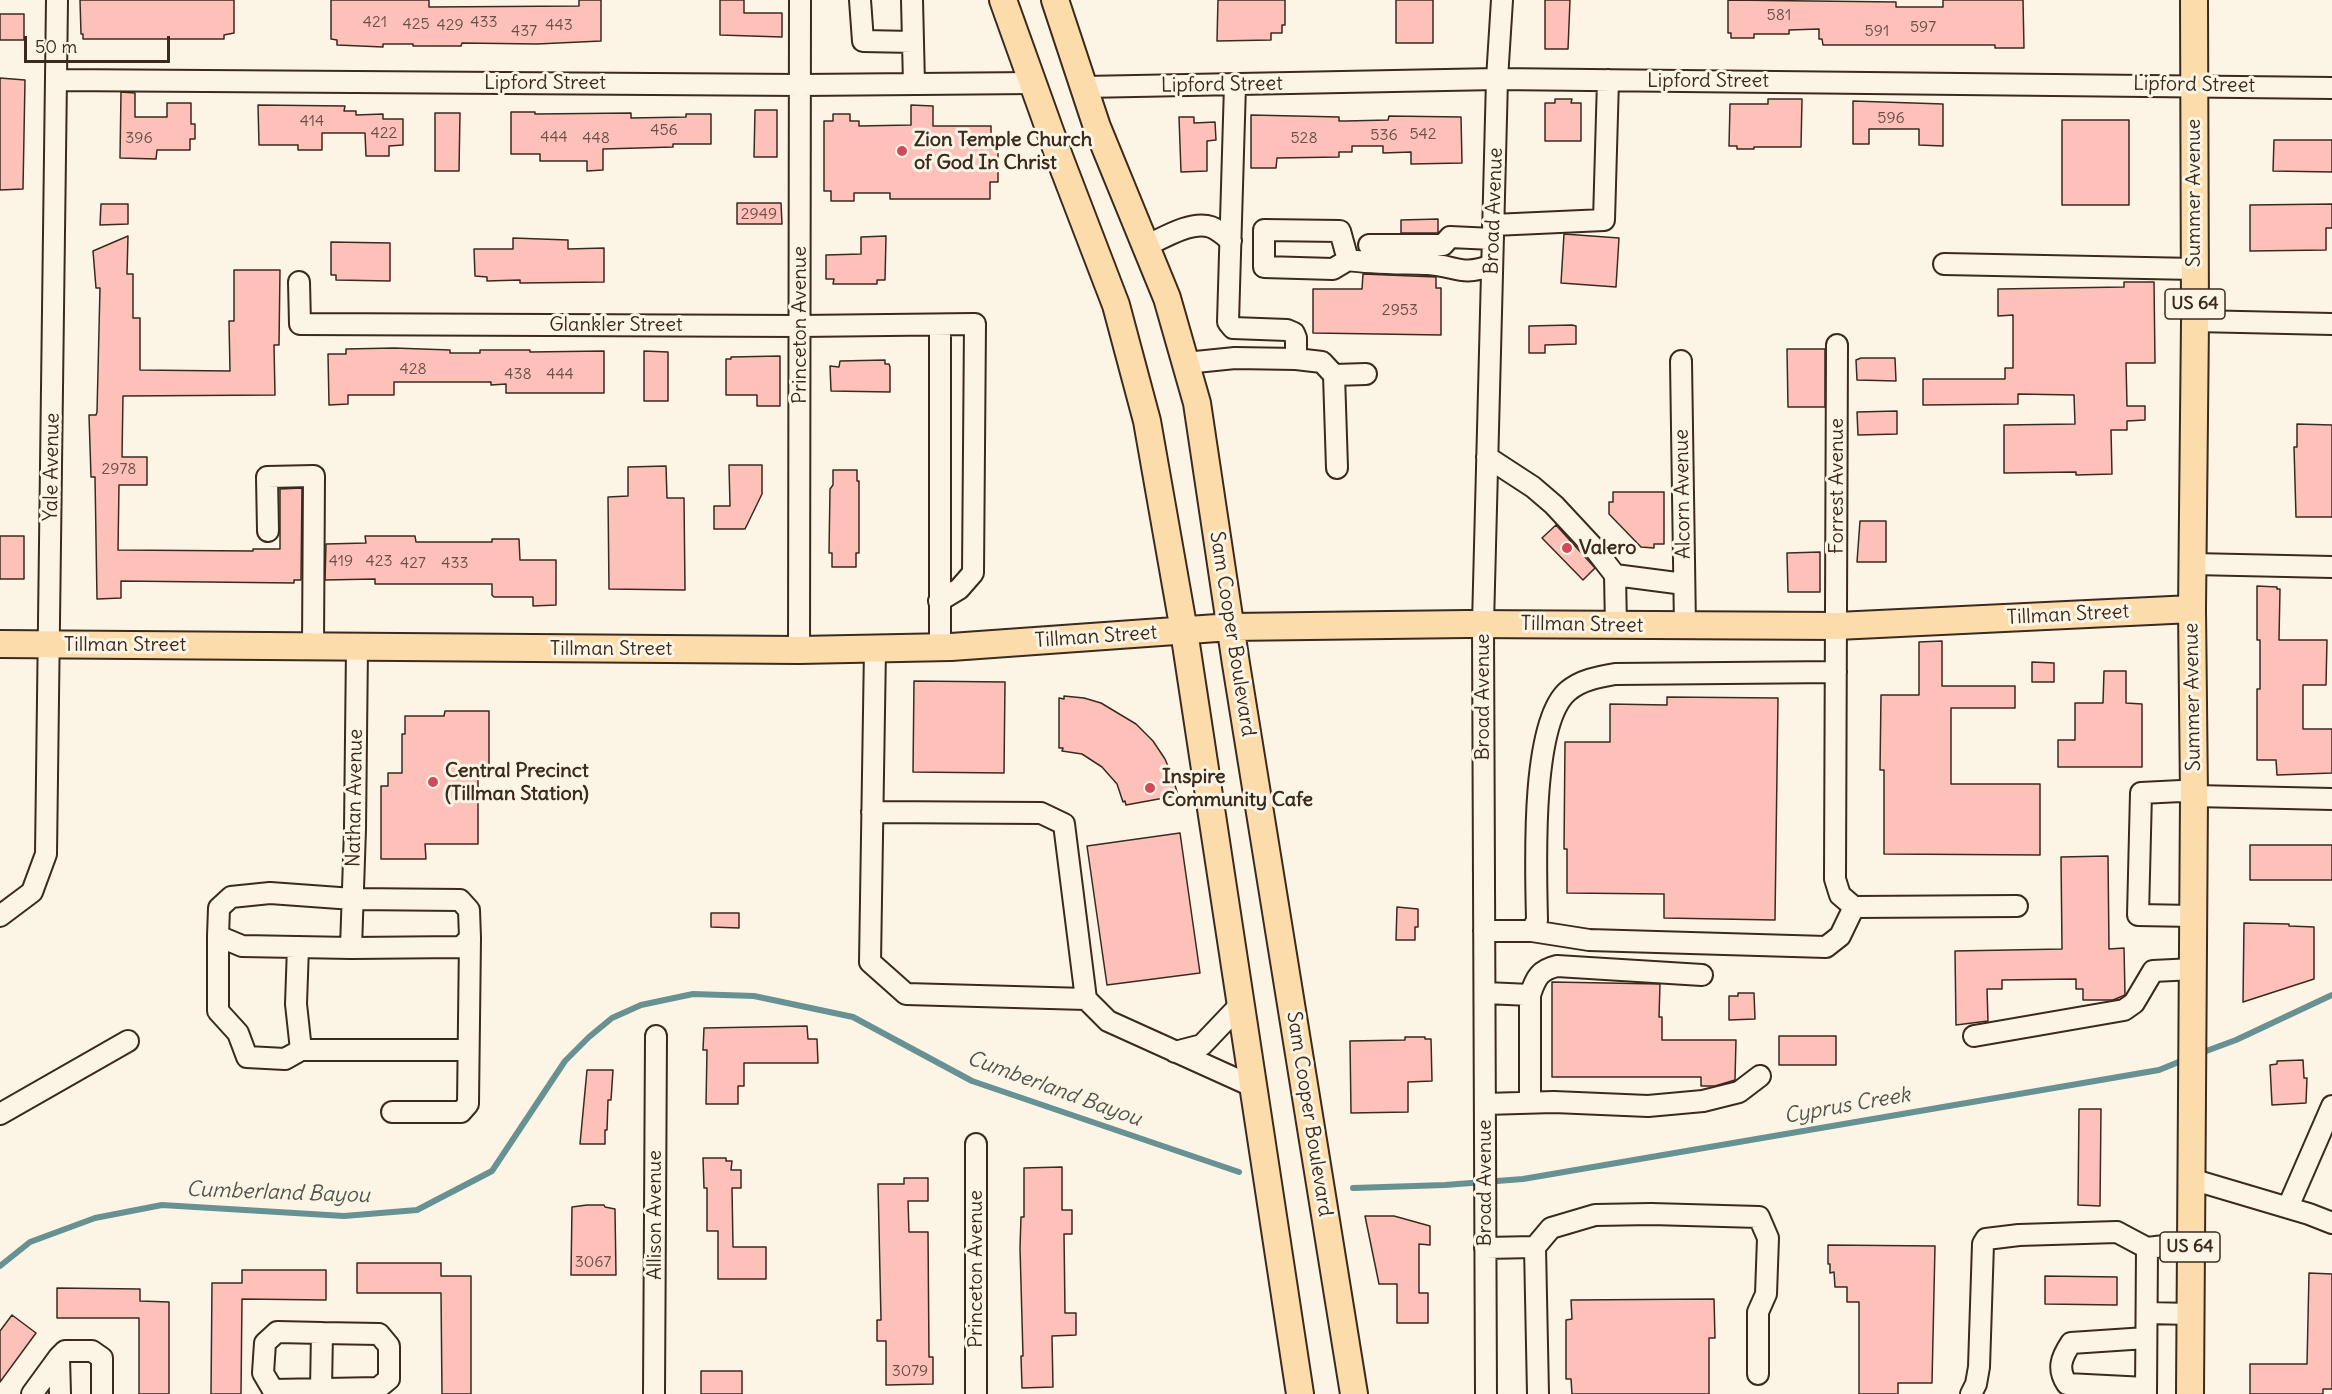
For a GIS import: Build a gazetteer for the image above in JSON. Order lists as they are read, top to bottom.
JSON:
{
  "streets": {
    "main road": [
      "Summer Avenue",
      "US 64",
      "Tillman Street",
      "Sam Cooper Boulevard"
    ],
    "street": [
      "Lipford Street",
      "Broad Avenue",
      "Glankler Street",
      "Princeton Avenue",
      "Yale Avenue",
      "Forrest Avenue",
      "Alcorn Avenue",
      "Nathan Avenue",
      "Allison Avenue"
    ]
  },
  "crossings": [
    ["Lipford Street", "Summer Avenue"],
    ["Lipford Street", "Broad Avenue"],
    ["Lipford Street", "Princeton Avenue"],
    ["Lipford Street", "Yale Avenue"],
    ["Lipford Street", "Sam Cooper Boulevard"],
    ["Summer Avenue", "Tillman Street"],
    ["Broad Avenue", "Tillman Street"],
    ["Glankler Street", "Princeton Avenue"],
    ["Princeton Avenue", "Tillman Street"],
    ["Yale Avenue", "Tillman Street"],
    ["Forrest Avenue", "Tillman Street"],
    ["Alcorn Avenue", "Tillman Street"],
    ["Tillman Street", "Sam Cooper Boulevard"],
    ["Tillman Street", "Nathan Avenue"]
  ],
  "water": ["Cumberland Bayou", "Cyprus Creek"],
  "places": [
    "Zion Temple Church of God In Christ",
    "Valero",
    "Central Precinct (Tillman Station)",
    "Inspire Community Cafe"
  ],
  "house_numbers": [
    "581",
    "421",
    "433",
    "425",
    "429",
    "443",
    "597",
    "437",
    "591",
    "596",
    "414",
    "456",
    "422",
    "542",
    "536",
    "444",
    "396",
    "448",
    "528",
    "2949",
    "2953",
    "428",
    "438",
    "444",
    "2978",
    "419",
    "423",
    "427",
    "433",
    "3067",
    "3079"
  ],
  "scale_bar": "50 m"
}
